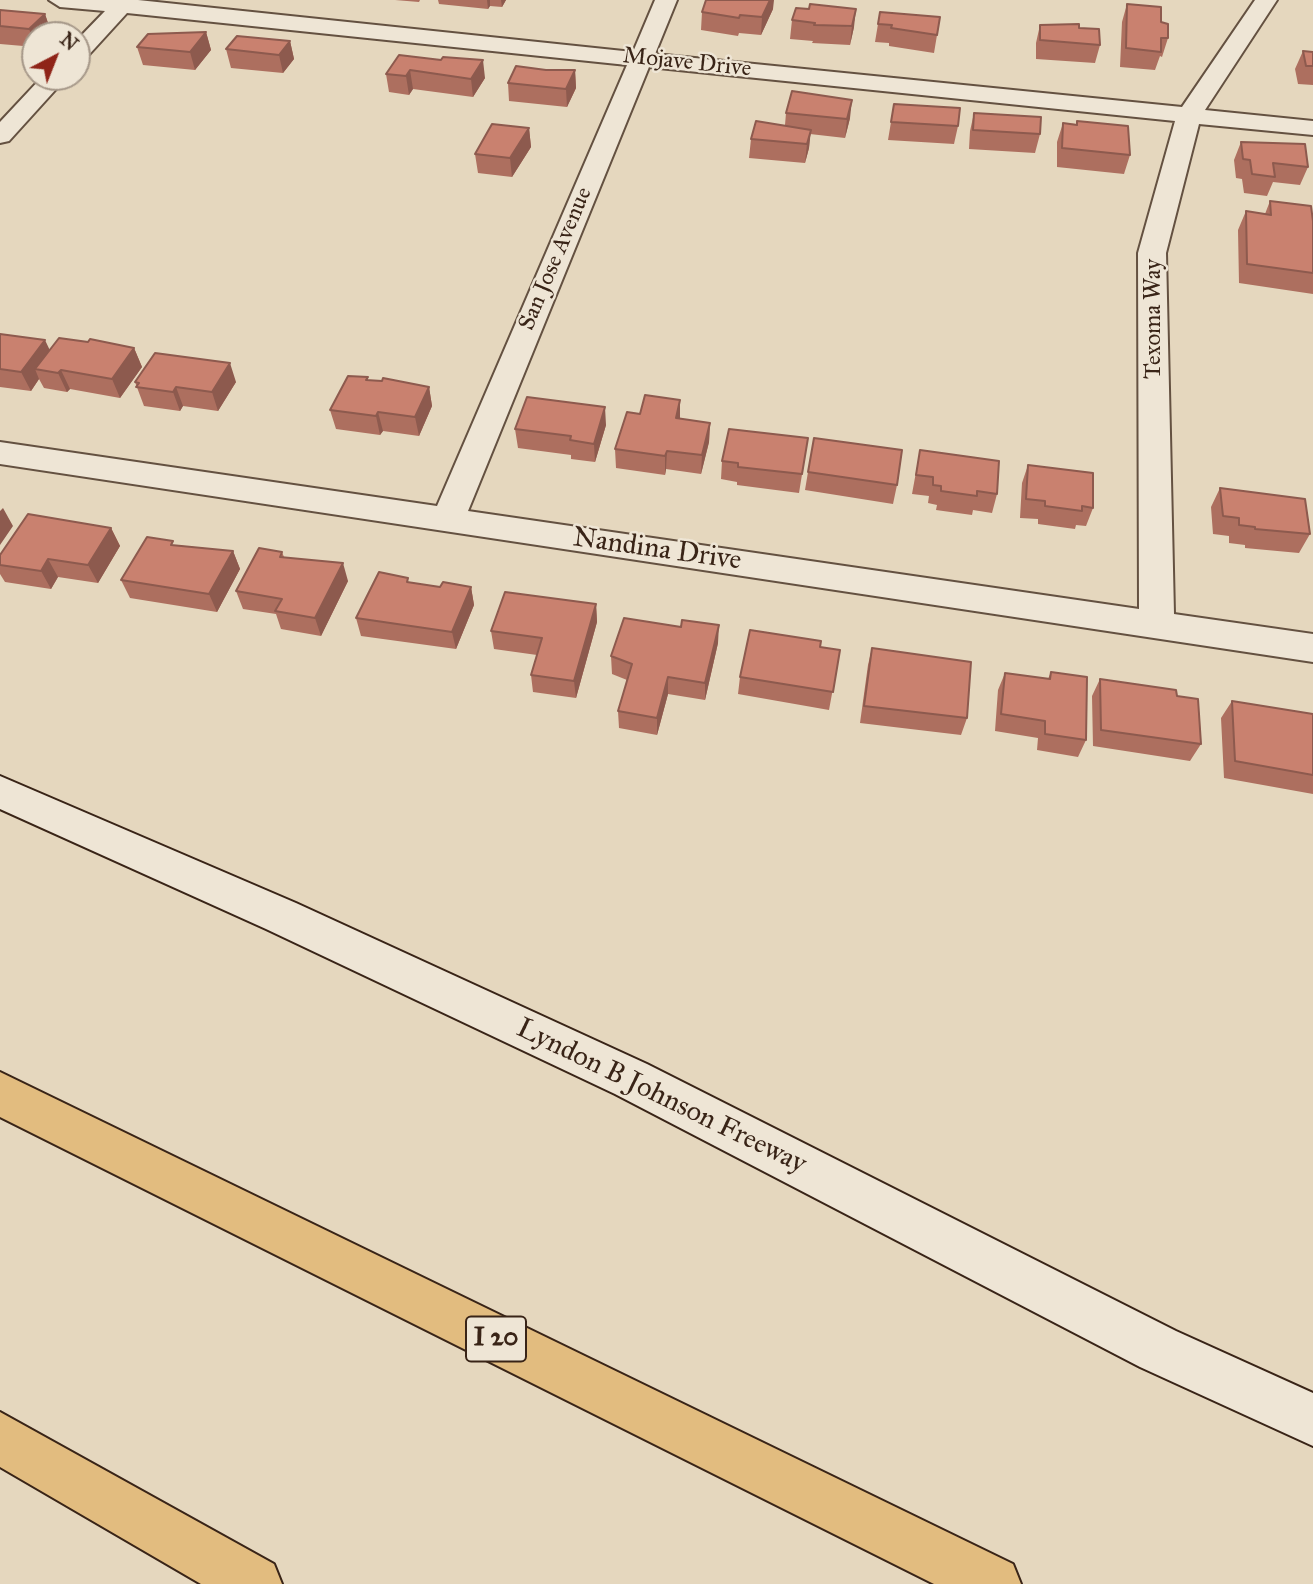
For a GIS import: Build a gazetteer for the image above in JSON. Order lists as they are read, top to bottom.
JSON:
{
  "streets": {
    "highway": ["I 20"],
    "street": [
      "Mojave Drive",
      "San Jose Avenue",
      "Texoma Way",
      "Nandina Drive",
      "Lyndon B Johnson Freeway"
    ]
  },
  "crossings": [
    ["Mojave Drive", "San Jose Avenue"],
    ["Mojave Drive", "Texoma Way"],
    ["San Jose Avenue", "Nandina Drive"],
    ["Texoma Way", "Nandina Drive"]
  ],
  "north": "top right"
}
